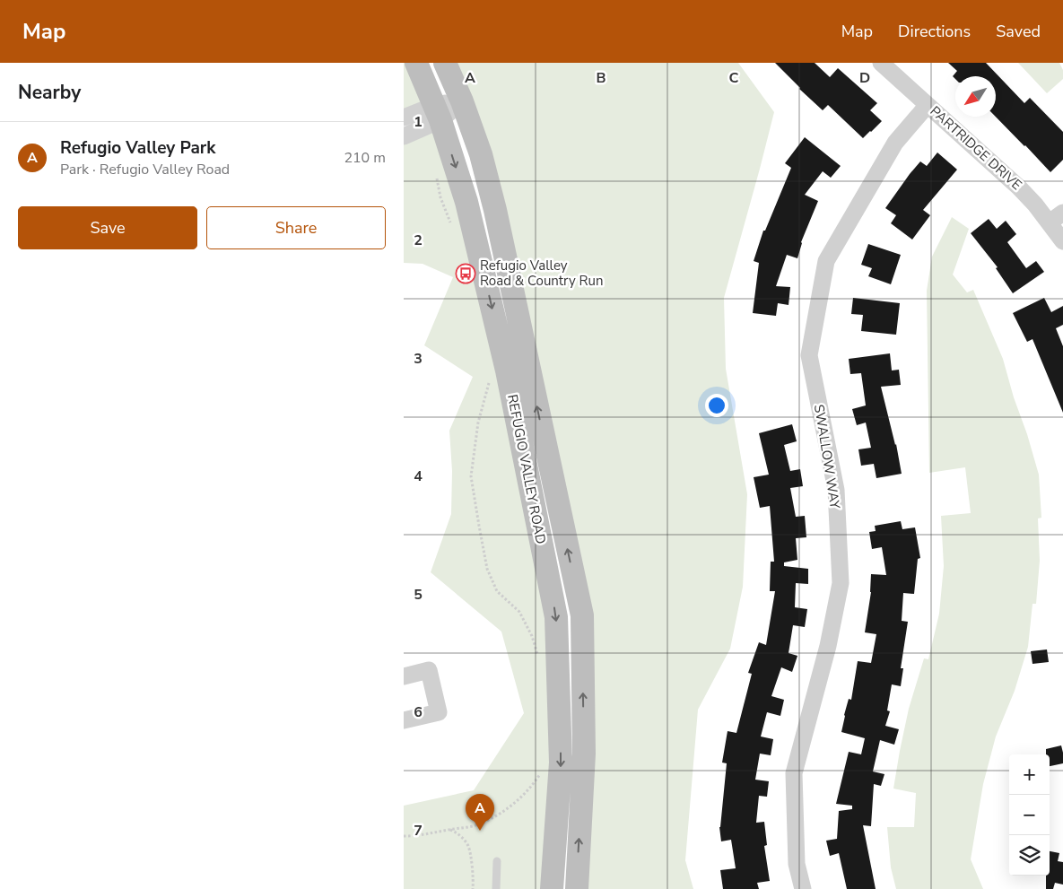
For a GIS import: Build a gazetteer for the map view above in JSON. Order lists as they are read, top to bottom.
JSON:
{
  "streets": {
    "street": ["PARTRIDGE DRIVE", "SWALLOW WAY", "REFUGIO VALLEY ROAD"]
  },
  "crossings": [
    ["PARTRIDGE DRIVE", "SWALLOW WAY"]
  ],
  "places": {
    "bus stop": ["Refugio Valley Road & Country Run"]
  },
  "north": "bottom left",
  "page": {
    "header": "Map",
    "nav": ["Map", "Directions", "Saved"],
    "heading": "Nearby",
    "list": [
      {
        "mark": "A",
        "name": "Refugio Valley Park",
        "note": "Park · Refugio Valley Road",
        "value": "210 m"
      }
    ],
    "buttons": ["Save", "Share"],
    "map_buttons": ["+", "−"],
    "pins": "A"
  },
  "grid": {
    "columns": [
      "A",
      "B",
      "C",
      "D"
    ],
    "rows": [
      "1",
      "2",
      "3",
      "4",
      "5",
      "6",
      "7"
    ]
  }
}
